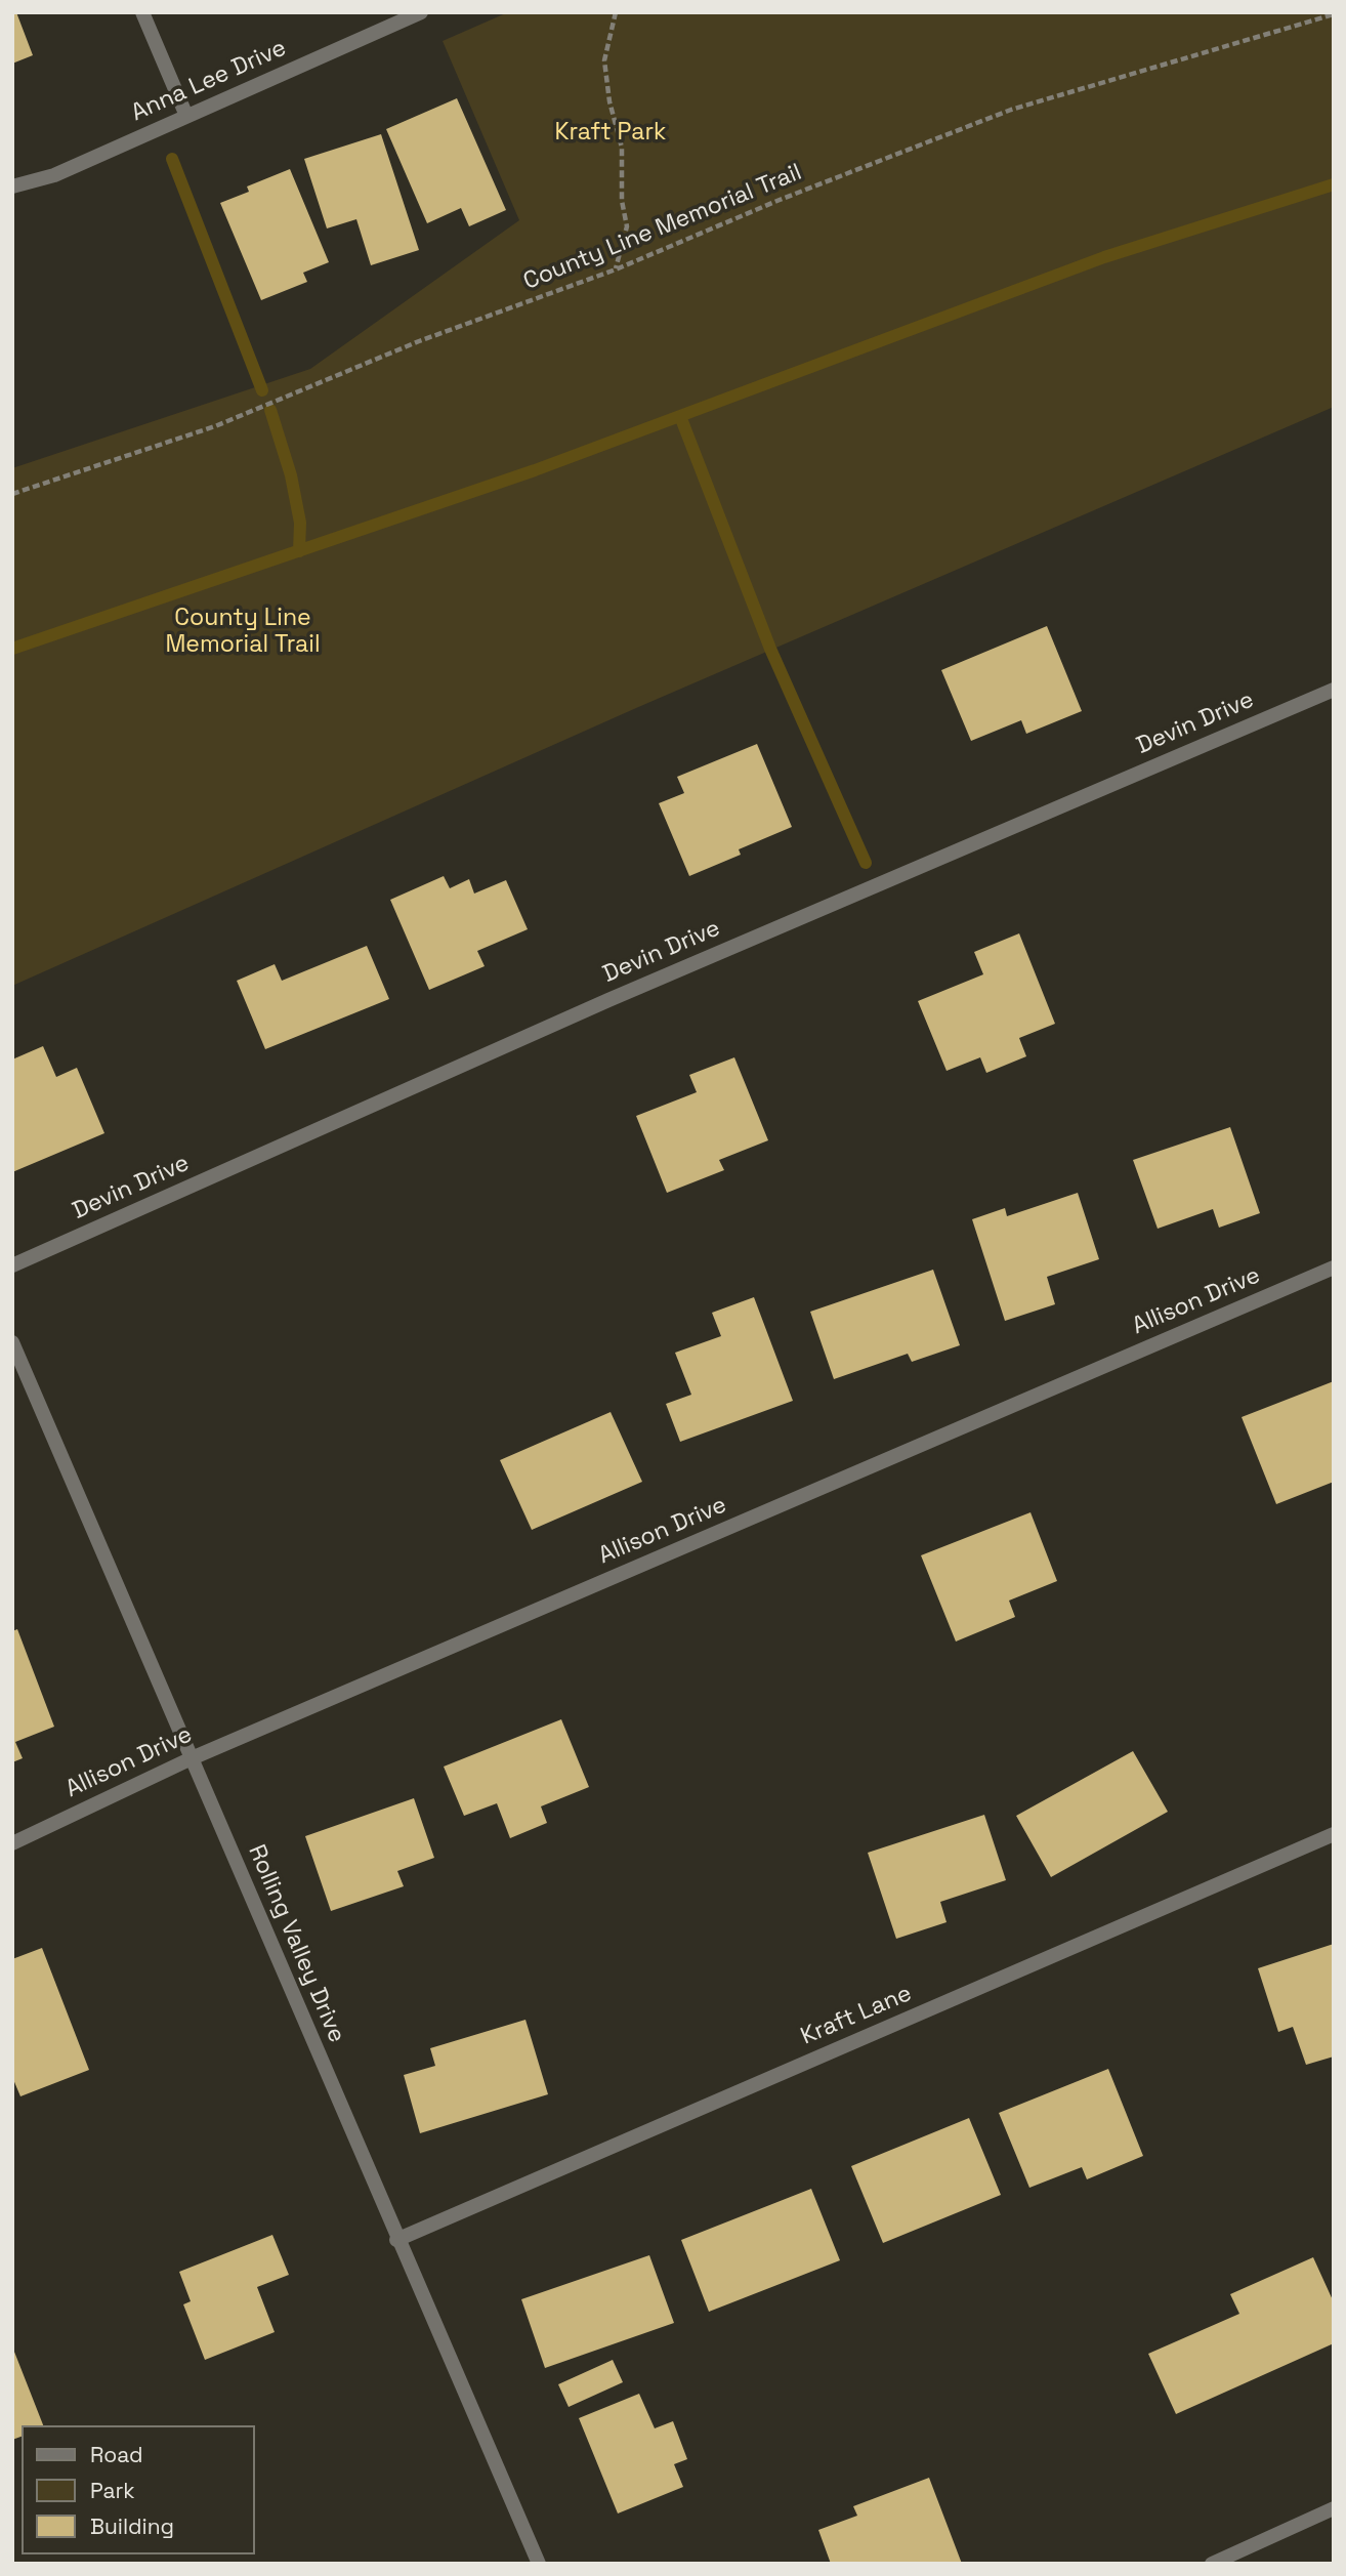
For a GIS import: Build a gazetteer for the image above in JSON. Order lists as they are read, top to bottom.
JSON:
{
  "streets": {
    "street": [
      "Anna Lee Drive",
      "Devin Drive",
      "Allison Drive",
      "Rolling Valley Drive",
      "Kraft Lane"
    ],
    "path": ["County Line Memorial Trail"]
  },
  "crossings": [
    ["Allison Drive", "Rolling Valley Drive"],
    ["Rolling Valley Drive", "Kraft Lane"]
  ],
  "parks": ["Kraft Park", "County Line Memorial Trail"],
  "legend": ["Road", "Park", "Building"]
}
